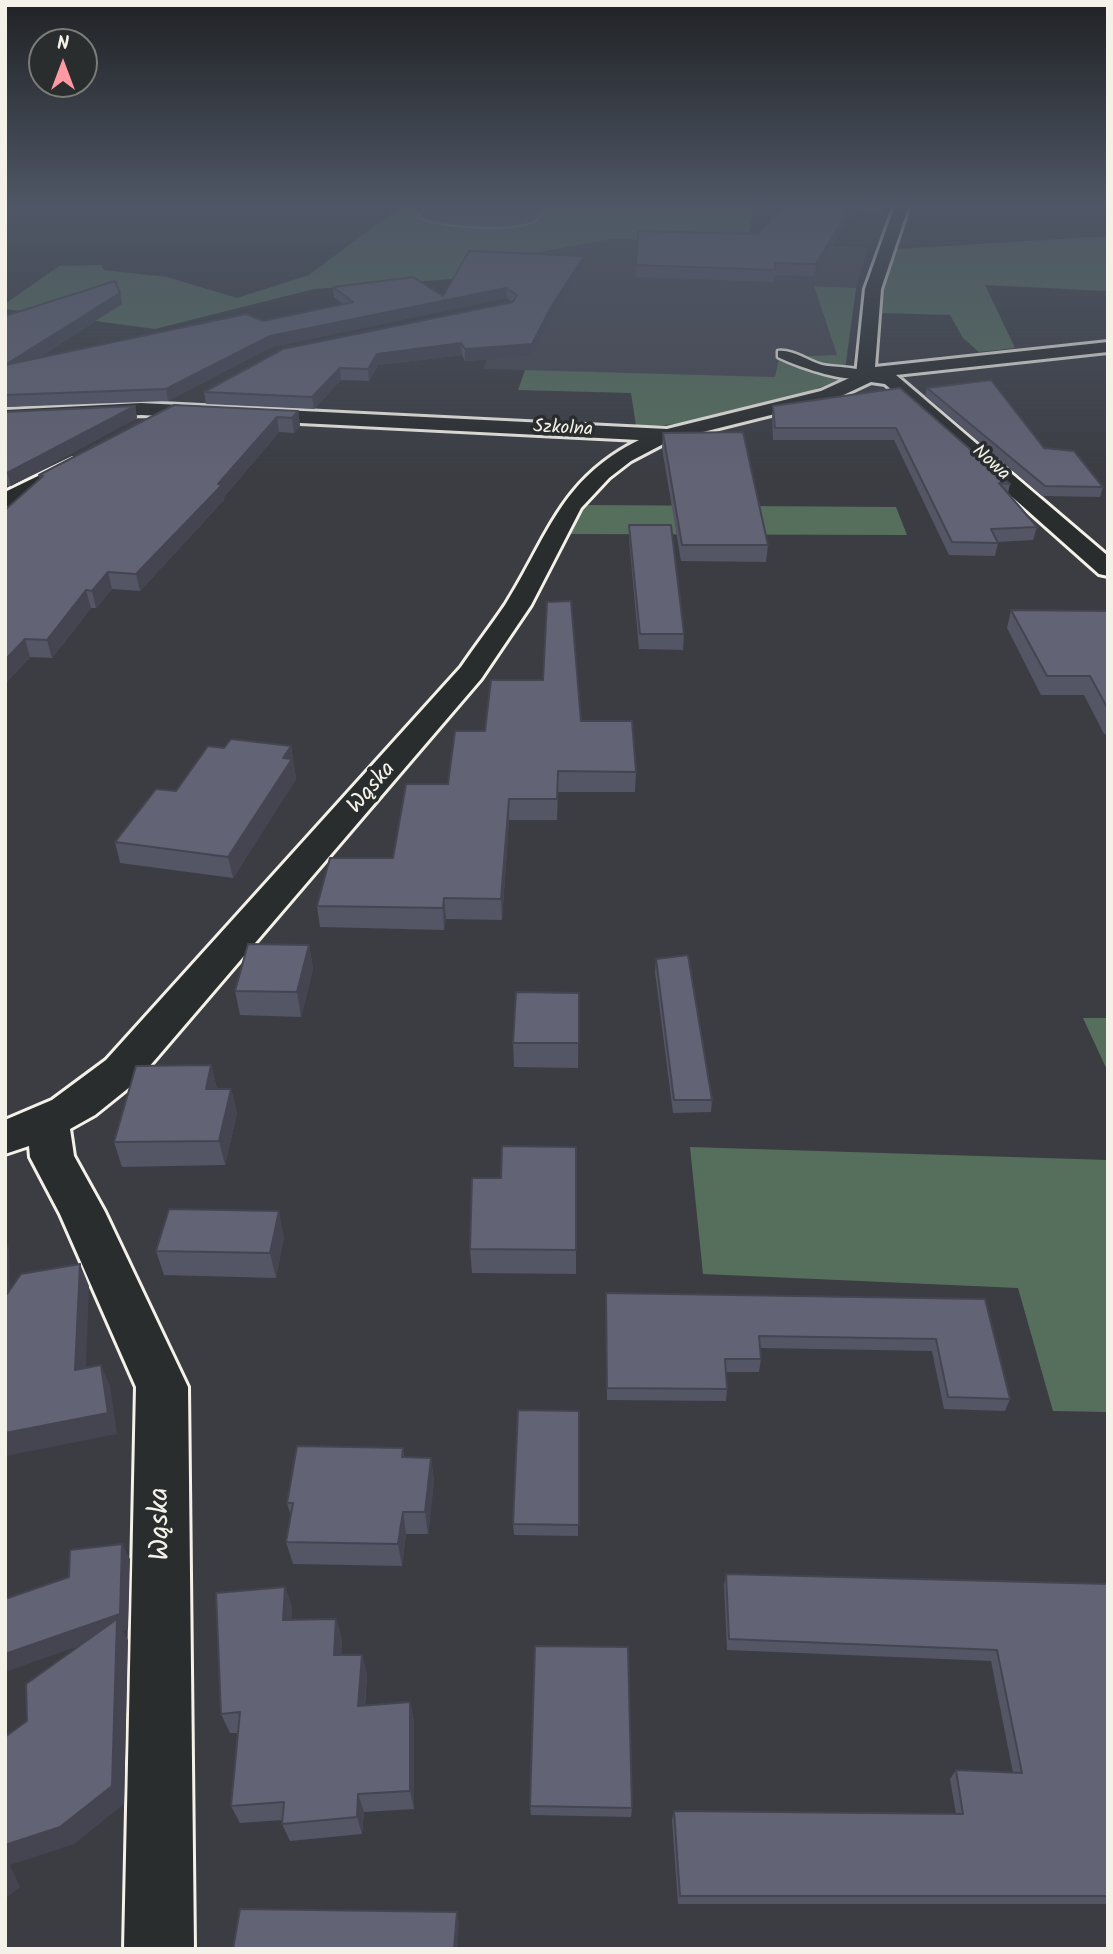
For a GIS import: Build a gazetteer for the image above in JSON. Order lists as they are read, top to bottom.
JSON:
{
  "streets": {
    "street": ["Szkolna", "Nowa", "Wąska"]
  },
  "crossings": [
    ["Szkolna", "Nowa"],
    ["Szkolna", "Wąska"]
  ],
  "north": "top"
}
